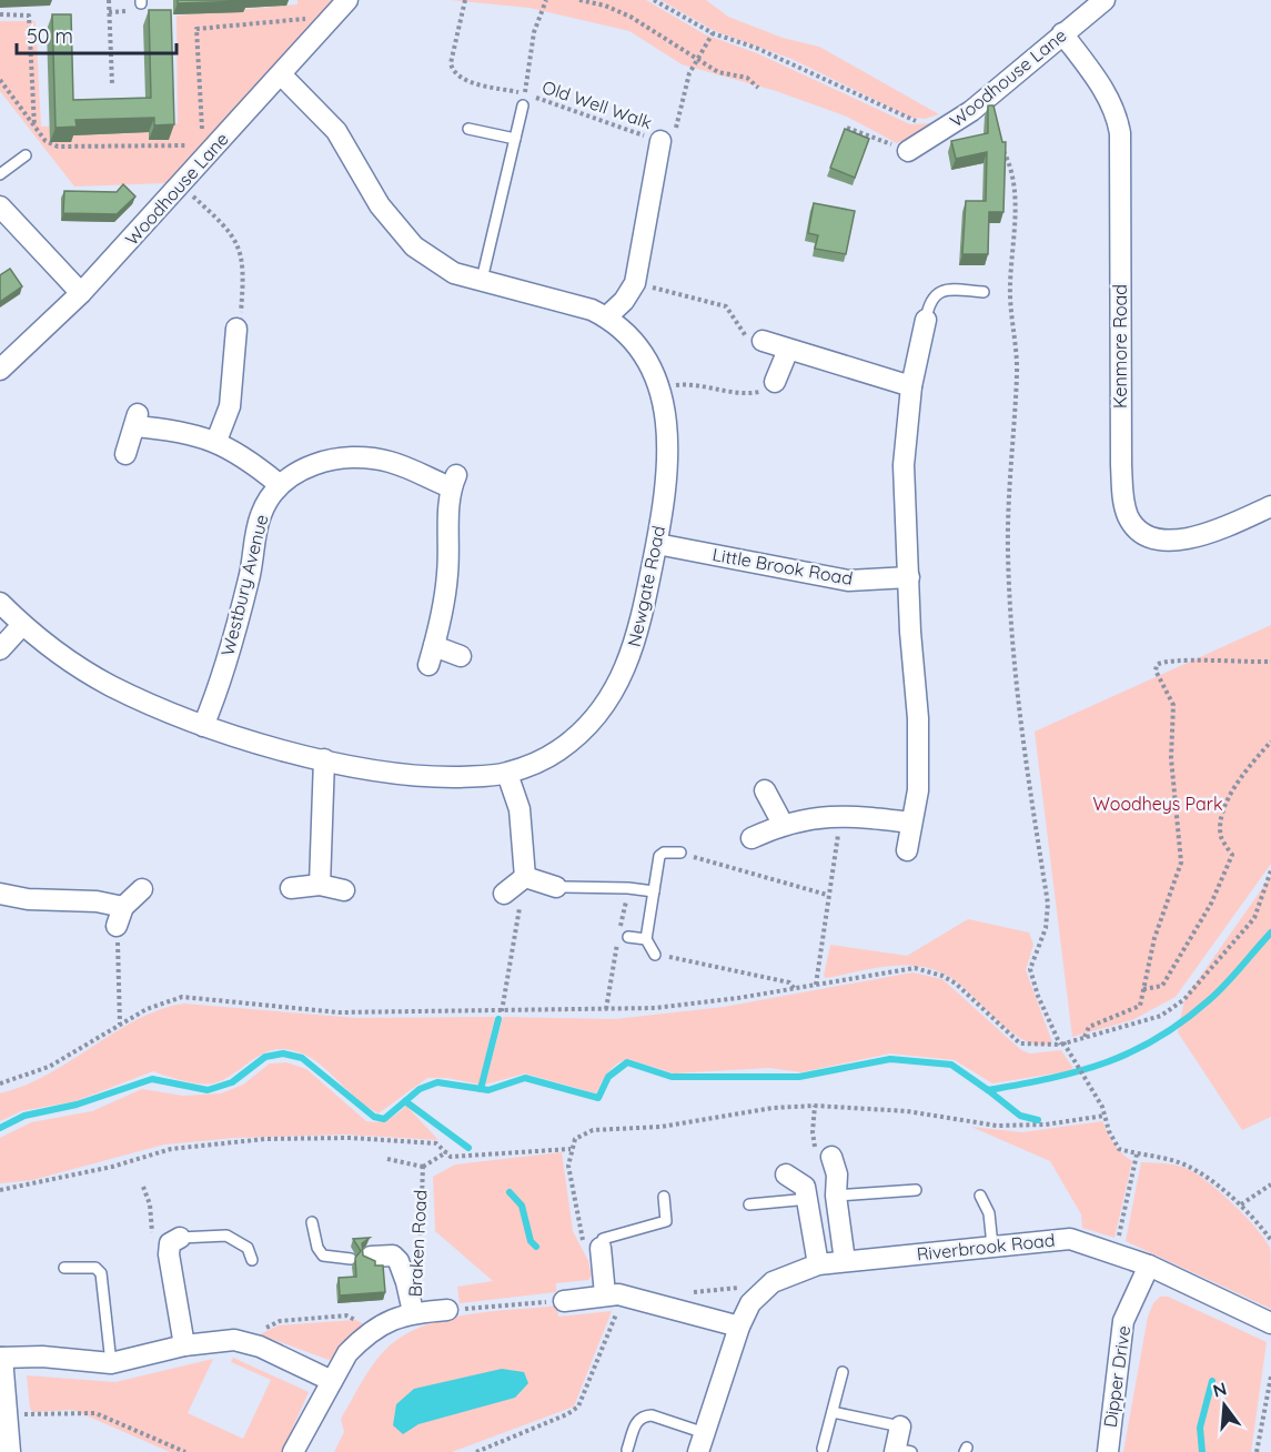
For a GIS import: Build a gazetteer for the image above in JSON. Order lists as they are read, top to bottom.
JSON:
{
  "streets": {
    "street": [
      "Woodhouse Lane",
      "Kenmore Road",
      "Little Brook Road",
      "Westbury Avenue",
      "Newgate Road",
      "Braken Road",
      "Riverbrook Road",
      "Dipper Drive"
    ],
    "path": ["Old Well Walk"]
  },
  "crossings": [
    ["Woodhouse Lane", "Kenmore Road"],
    ["Woodhouse Lane", "Newgate Road"],
    ["Little Brook Road", "Newgate Road"],
    ["Westbury Avenue", "Newgate Road"],
    ["Riverbrook Road", "Dipper Drive"]
  ],
  "parks": ["Woodheys Park"],
  "scale_bar": "50 m",
  "north": "top"
}
